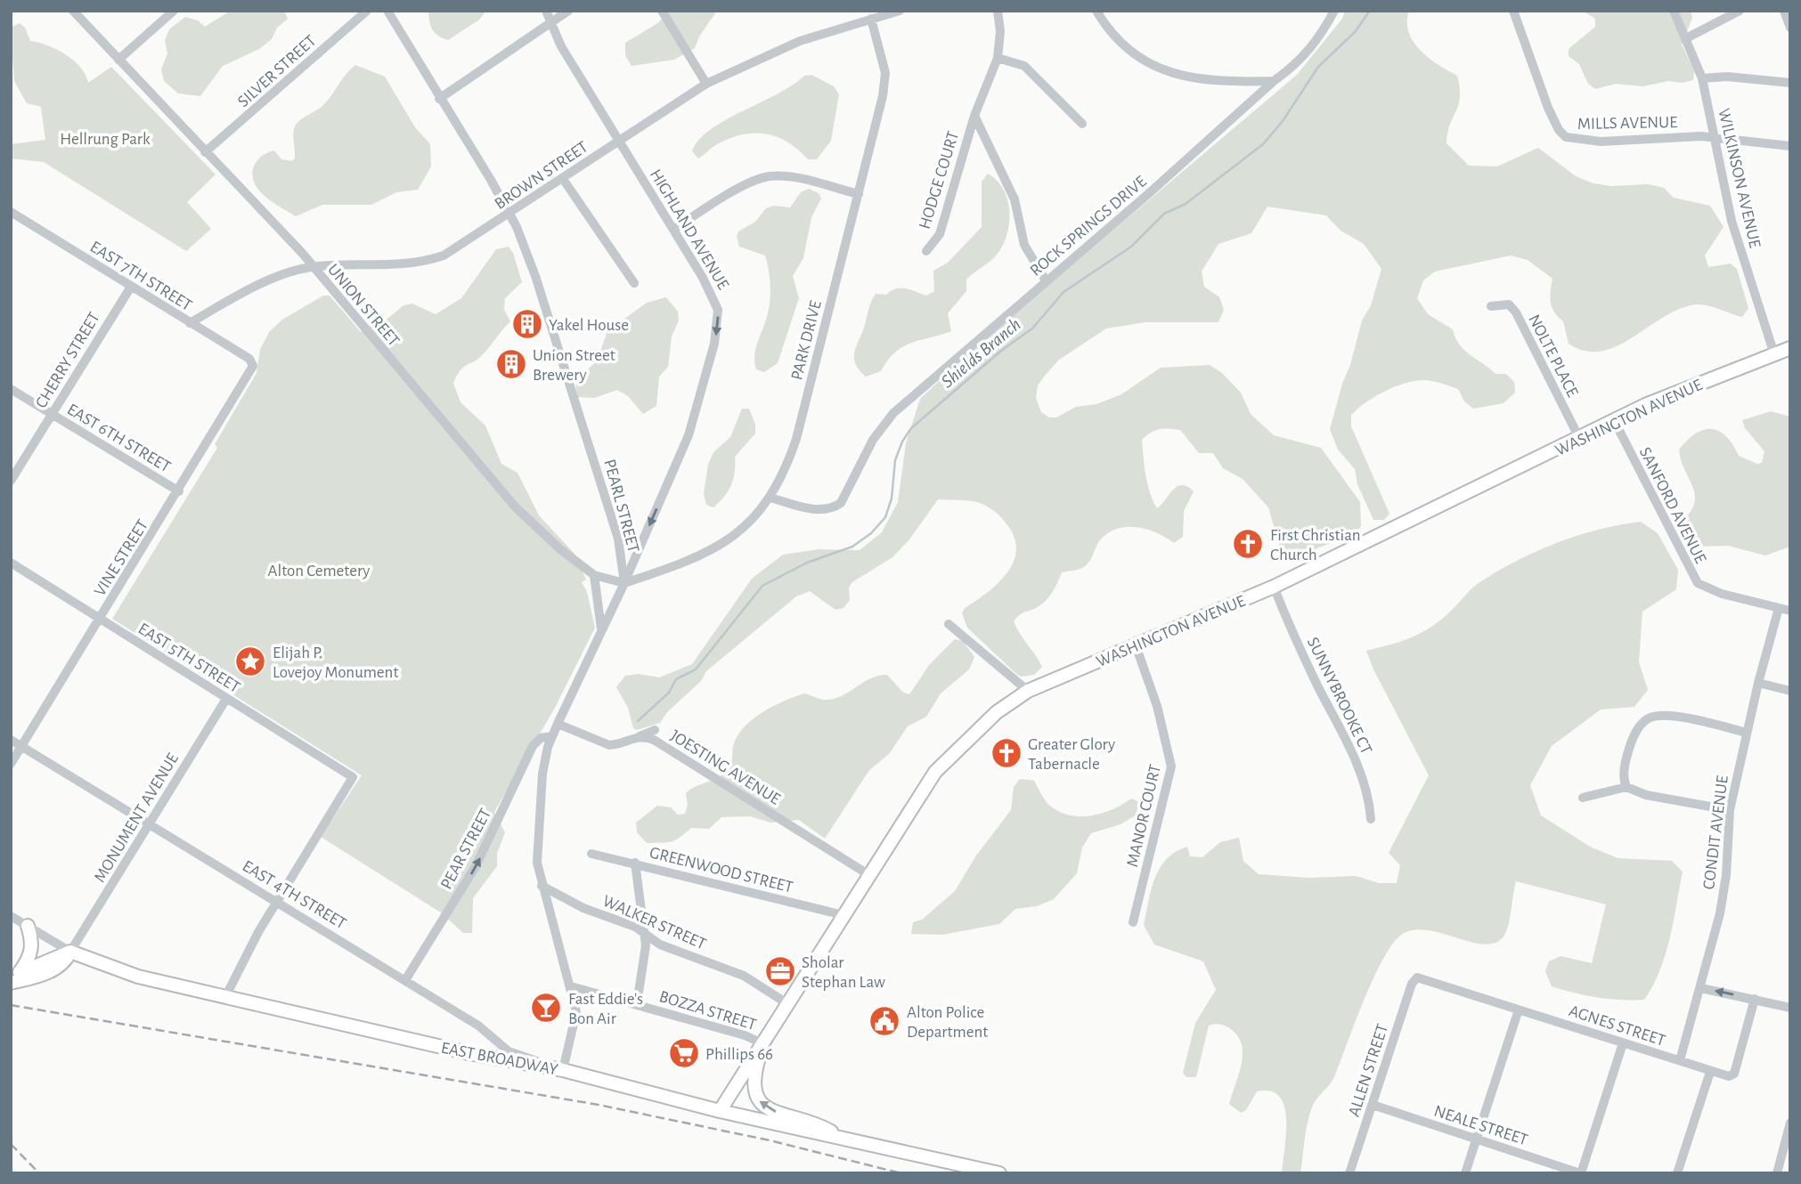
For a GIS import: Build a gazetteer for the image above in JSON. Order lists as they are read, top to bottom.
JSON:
{
  "streets": {
    "main road": ["WASHINGTON AVENUE", "EAST BROADWAY"],
    "street": [
      "SILVER STREET",
      "MILLS AVENUE",
      "BROWN STREET",
      "WILKINSON AVENUE",
      "HODGE COURT",
      "ROCK SPRINGS DRIVE",
      "HIGHLAND AVENUE",
      "EAST 7TH STREET",
      "UNION STREET",
      "PARK DRIVE",
      "NOLTE PLACE",
      "CHERRY STREET",
      "EAST 6TH STREET",
      "SANFORD AVENUE",
      "PEARL STREET",
      "VINE STREET",
      "EAST 5TH STREET",
      "SUNNYBROOKE CT",
      "JOESTING AVENUE",
      "MANOR COURT",
      "MONUMENT AVENUE",
      "CONDIT AVENUE",
      "PEAR STREET",
      "GREENWOOD STREET",
      "EAST 4TH STREET",
      "WALKER STREET",
      "BOZZA STREET",
      "AGNES STREET",
      "ALLEN STREET",
      "NEALE STREET"
    ]
  },
  "crossings": [
    ["SILVER STREET", "UNION STREET"],
    ["MILLS AVENUE", "WILKINSON AVENUE"],
    ["BROWN STREET", "HIGHLAND AVENUE"],
    ["BROWN STREET", "EAST 7TH STREET"],
    ["BROWN STREET", "UNION STREET"],
    ["BROWN STREET", "PARK DRIVE"],
    ["BROWN STREET", "PEARL STREET"],
    ["WILKINSON AVENUE", "WASHINGTON AVENUE"],
    ["ROCK SPRINGS DRIVE", "PARK DRIVE"],
    ["HIGHLAND AVENUE", "PARK DRIVE"],
    ["HIGHLAND AVENUE", "PEARL STREET"],
    ["EAST 7TH STREET", "CHERRY STREET"],
    ["EAST 7TH STREET", "VINE STREET"],
    ["PARK DRIVE", "PEARL STREET"],
    ["NOLTE PLACE", "WASHINGTON AVENUE"],
    ["CHERRY STREET", "EAST 6TH STREET"],
    ["WASHINGTON AVENUE", "SANFORD AVENUE"],
    ["WASHINGTON AVENUE", "SUNNYBROOKE CT"],
    ["WASHINGTON AVENUE", "JOESTING AVENUE"],
    ["WASHINGTON AVENUE", "MANOR COURT"],
    ["WASHINGTON AVENUE", "GREENWOOD STREET"],
    ["WASHINGTON AVENUE", "WALKER STREET"],
    ["WASHINGTON AVENUE", "BOZZA STREET"],
    ["WASHINGTON AVENUE", "EAST BROADWAY"],
    ["EAST 6TH STREET", "VINE STREET"],
    ["SANFORD AVENUE", "CONDIT AVENUE"],
    ["VINE STREET", "EAST 5TH STREET"],
    ["VINE STREET", "EAST 4TH STREET"],
    ["EAST 5TH STREET", "MONUMENT AVENUE"],
    ["EAST 5TH STREET", "EAST 4TH STREET"],
    ["MONUMENT AVENUE", "EAST 4TH STREET"],
    ["MONUMENT AVENUE", "EAST BROADWAY"],
    ["CONDIT AVENUE", "AGNES STREET"],
    ["PEAR STREET", "EAST 4TH STREET"],
    ["EAST 4TH STREET", "EAST BROADWAY"],
    ["AGNES STREET", "ALLEN STREET"],
    ["ALLEN STREET", "NEALE STREET"]
  ],
  "one_way": ["HIGHLAND AVENUE", "PEAR STREET"],
  "water": ["Shields Branch"],
  "parks": ["Hellrung Park", "Alton Cemetery"],
  "places": {
    "building": ["Yakel House", "Union Street Brewery"],
    "church": ["First Christian Church", "Greater Glory Tabernacle"],
    "place": ["Elijah P. Lovejoy Monument"],
    "office": ["Sholar Stephan Law"],
    "bar": ["Fast Eddie's Bon Air"],
    "public building": ["Alton Police Department"],
    "supermarket": ["Phillips 66"]
  }
}
